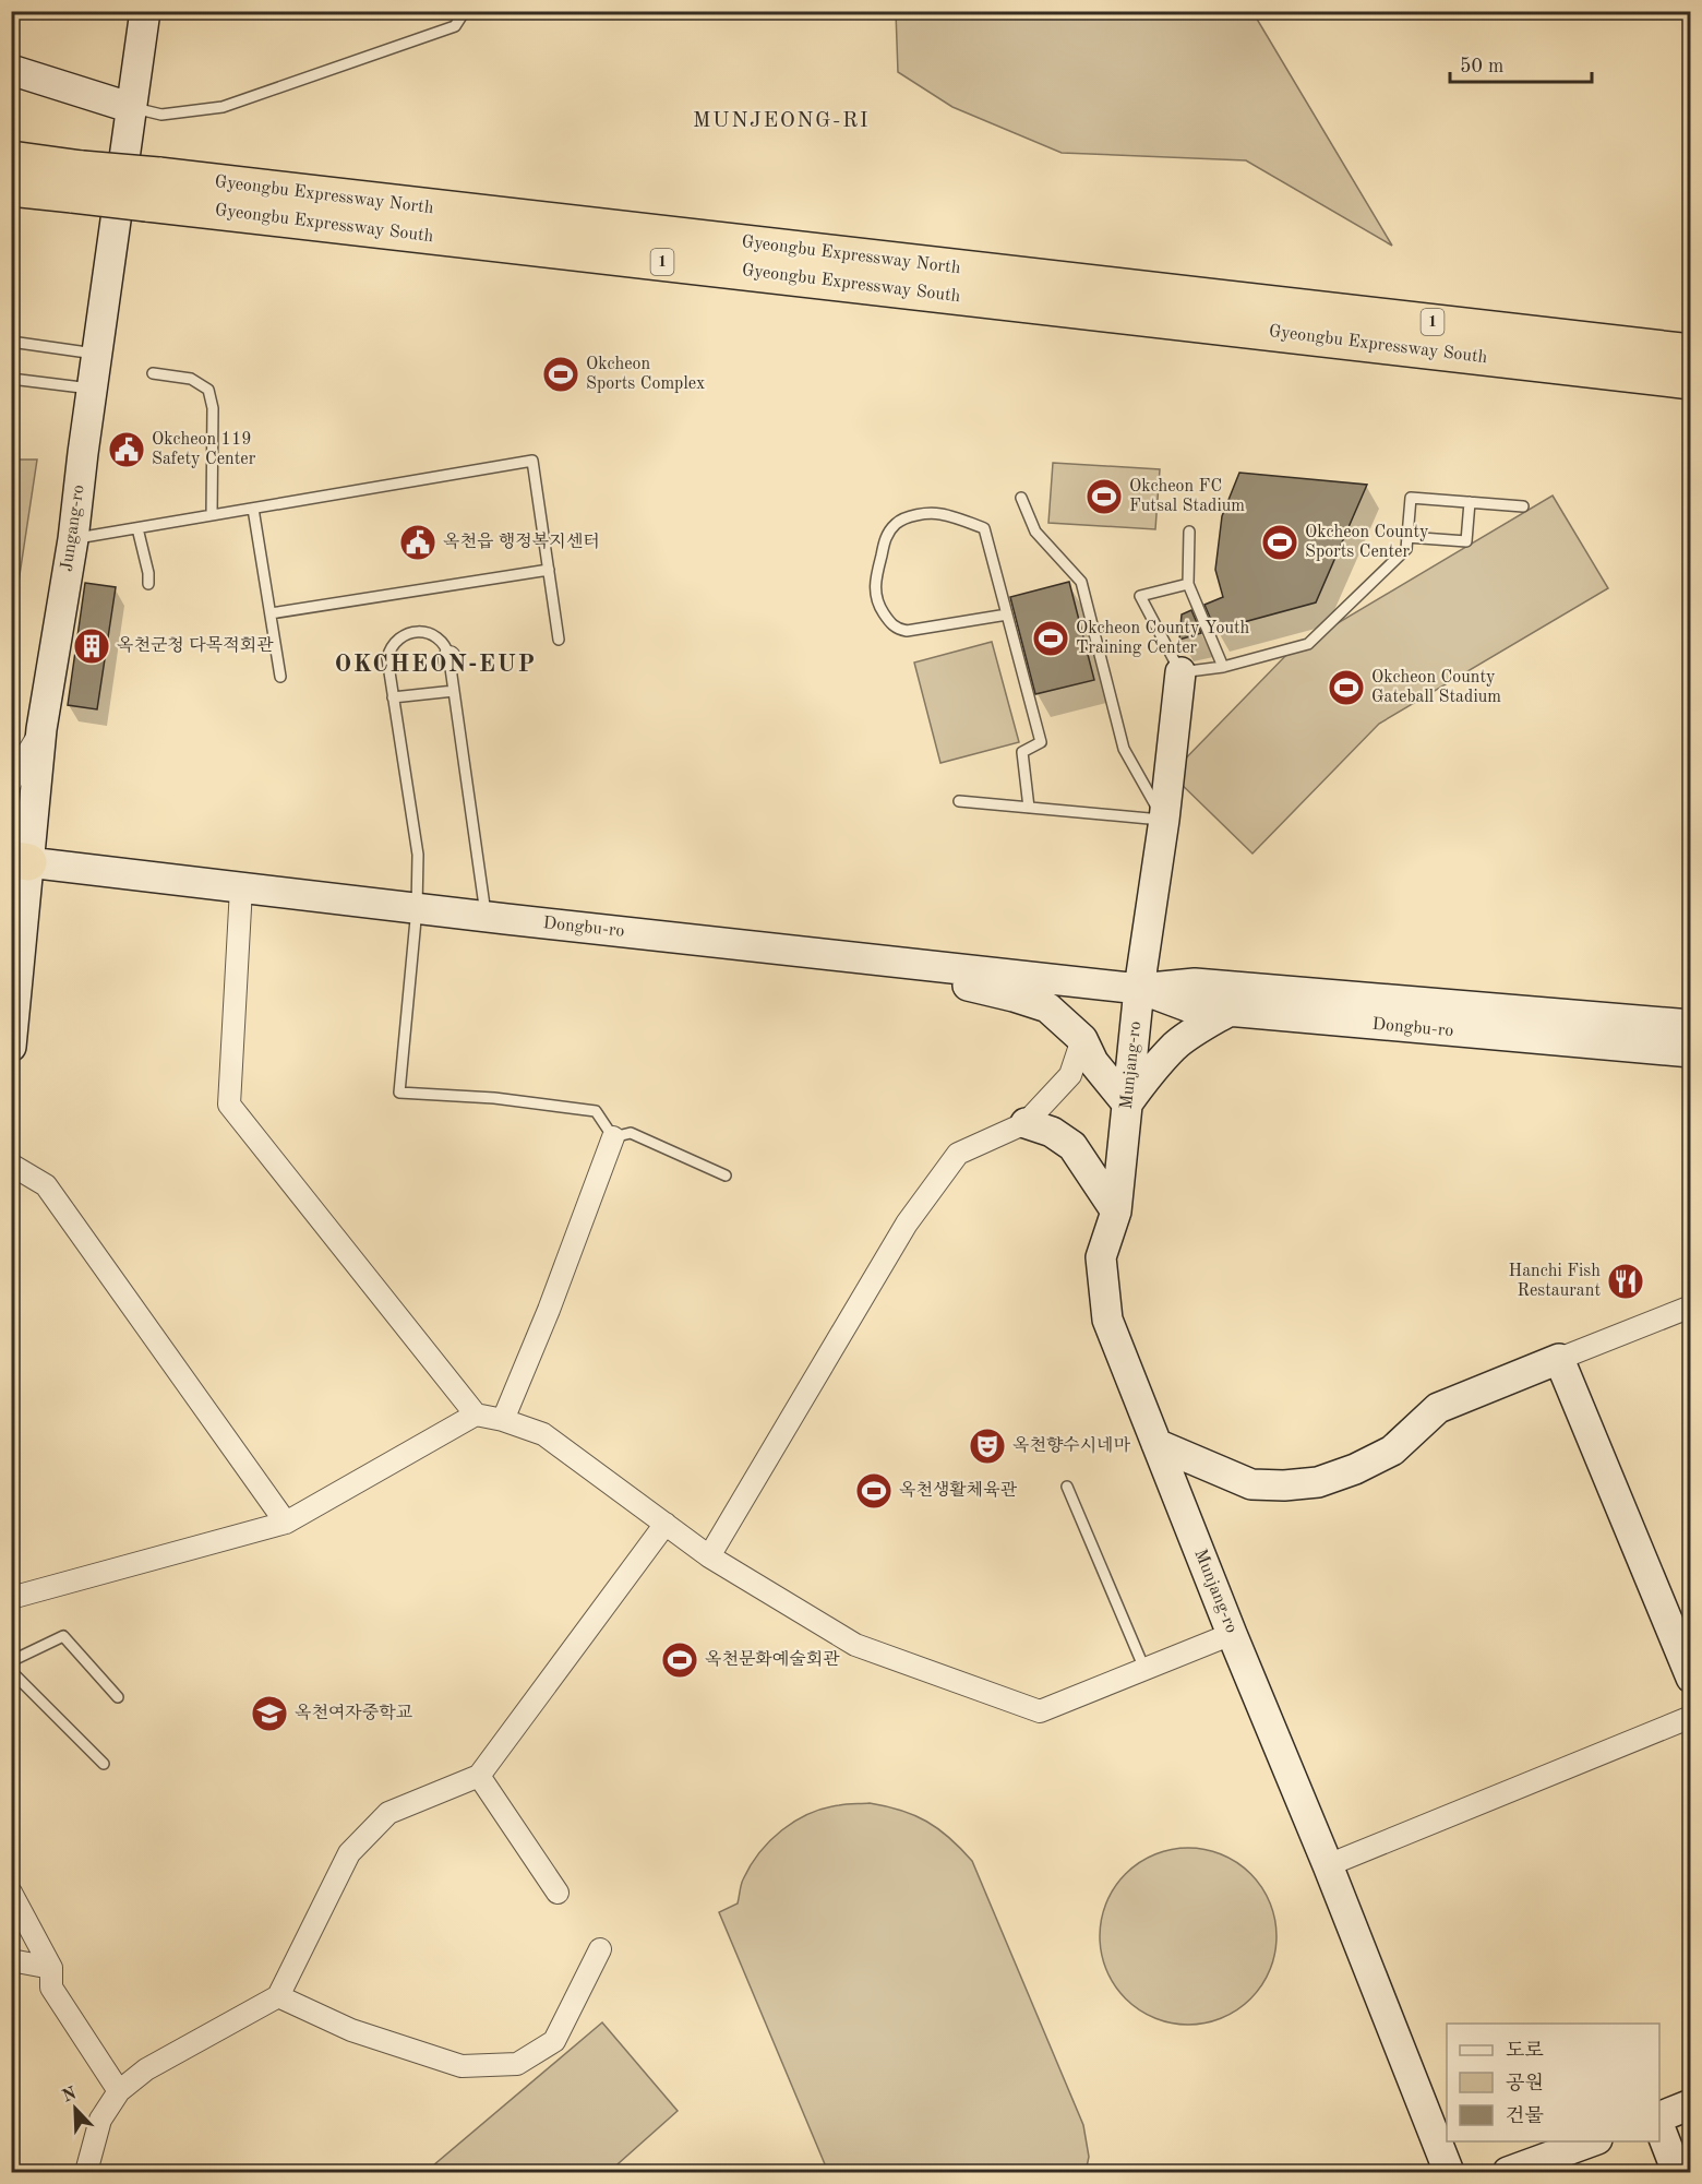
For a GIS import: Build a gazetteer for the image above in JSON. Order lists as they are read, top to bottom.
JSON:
{
  "streets": {
    "highway": ["Gyeongbu Expressway North", "Gyeongbu Expressway South", "1"],
    "street": ["Jungang-ro", "Dongbu-ro", "Munjang-ro"]
  },
  "crossings": [
    ["Gyeongbu Expressway North", "Gyeongbu Expressway South"],
    ["Gyeongbu Expressway North", "1"],
    ["Jungang-ro", "Dongbu-ro"],
    ["Dongbu-ro", "Munjang-ro"]
  ],
  "districts": ["MUNJEONG-RI", "OKCHEON-EUP"],
  "places": {
    "sports": [
      "Okcheon Sports Complex",
      "Okcheon FC Futsal Stadium",
      "Okcheon County Sports Center",
      "Okcheon County Youth Training Center",
      "Okcheon County Gateball Stadium",
      "옥천생활체육관",
      "옥천문화예술회관"
    ],
    "public building": ["Okcheon 119 Safety Center", "옥천읍 행정복지센터"],
    "building": ["옥천군청 다목적회관"],
    "restaurant": ["Hanchi Fish Restaurant"],
    "theatre": ["옥천향수시네마"],
    "school or university": ["옥천여자중학교"]
  },
  "legend": ["도로", "공원", "건물"],
  "scale_bar": "50 m",
  "north": "top left"
}
